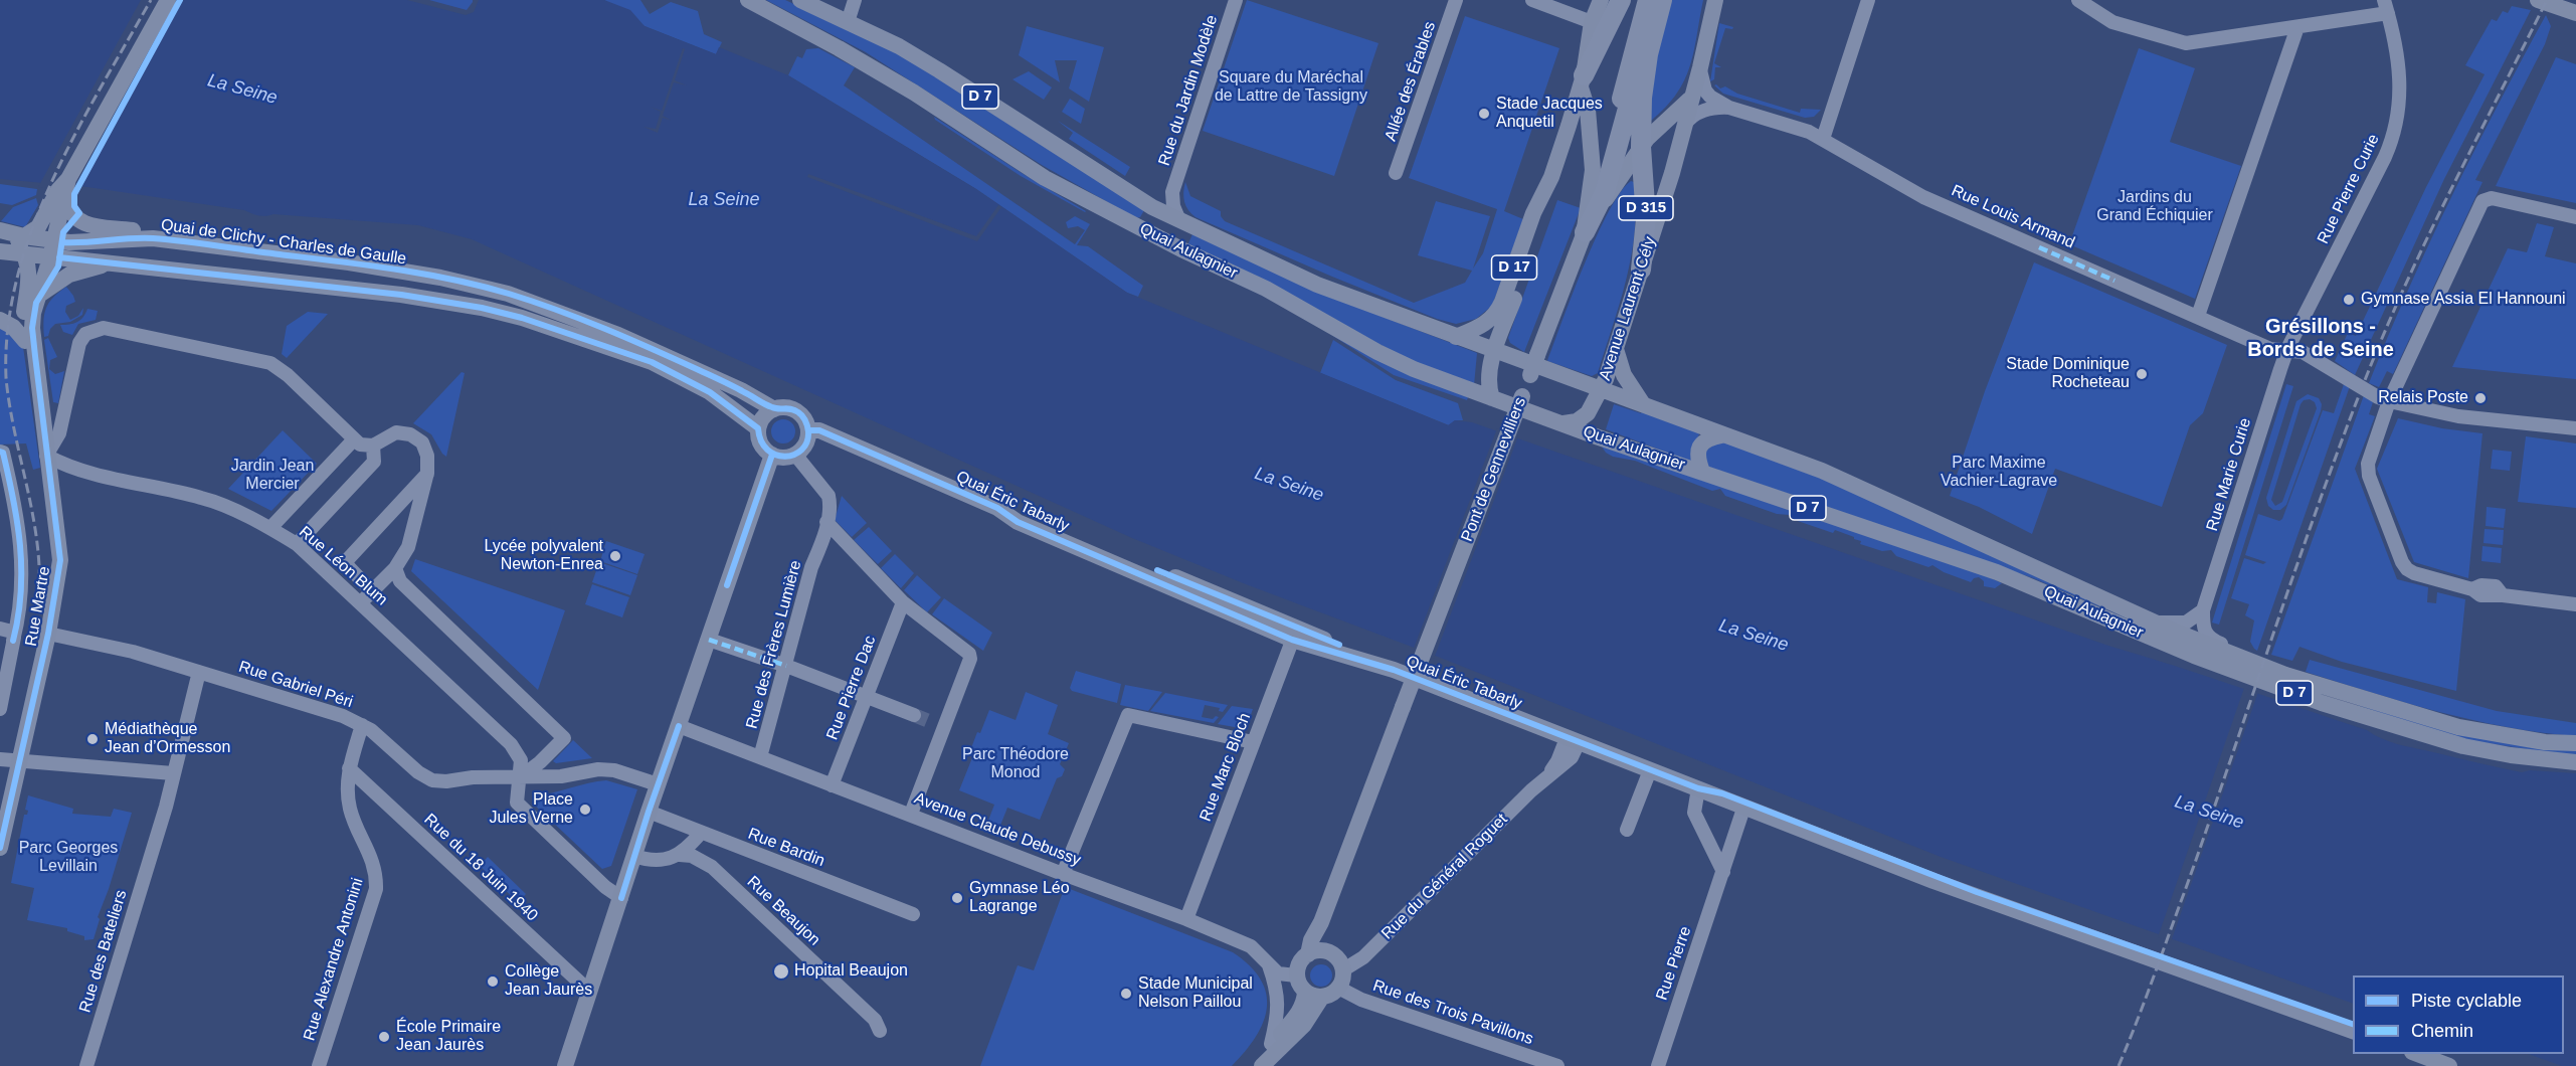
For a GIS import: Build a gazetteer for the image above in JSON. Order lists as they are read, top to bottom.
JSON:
{
  "streets": {
    "highway": ["D 315"],
    "main road": [
      "D 7",
      "Quai de Clichy - Charles de Gaulle",
      "Quai Aulagnier",
      "D 17",
      "Avenue Laurent Cély",
      "Pont de Gennevilliers",
      "Quai Éric Tabarly",
      "Rue Martre"
    ],
    "street": [
      "Allée des Érables",
      "Rue du Jardin Modèle",
      "Rue Pierre Curie",
      "Rue Louis Armand",
      "Rue Marie Curie",
      "Rue Léon Blum",
      "Rue des Frères Lumière",
      "Rue Gabriel Péri",
      "Rue Pierre Dac",
      "Rue Marc Bloch",
      "Avenue Claude Debussy",
      "Rue Bardin",
      "Rue du 18 Juin 1940",
      "Rue du Général Roguet",
      "Rue Beaujon",
      "Rue des Bateliers",
      "Rue Alexandre Antonini",
      "Rue Pierre",
      "Rue des Trois Pavillons"
    ]
  },
  "crossings": [
    ["Rue du Jardin Modèle", "Quai Aulagnier"],
    ["Rue Pierre Curie", "Rue Louis Armand"],
    ["Rue Pierre Curie", "Rue Marie Curie"],
    ["D 315", "Avenue Laurent Cély"],
    ["Rue Louis Armand", "Avenue Laurent Cély"],
    ["Rue Louis Armand", "Rue Marie Curie"],
    ["Quai de Clichy - Charles de Gaulle", "Quai Éric Tabarly"],
    ["Quai de Clichy - Charles de Gaulle", "Rue Martre"],
    ["Quai de Clichy - Charles de Gaulle", "Rue des Frères Lumière"],
    ["Quai Aulagnier", "D 17"],
    ["Quai Aulagnier", "Avenue Laurent Cély"],
    ["Pont de Gennevilliers", "Avenue Claude Debussy"],
    ["Pont de Gennevilliers", "Rue du Général Roguet"],
    ["Pont de Gennevilliers", "Rue des Trois Pavillons"],
    ["Quai Éric Tabarly", "Rue des Frères Lumière"],
    ["Quai Éric Tabarly", "Rue Marc Bloch"],
    ["Quai Éric Tabarly", "Rue du Général Roguet"],
    ["Quai Éric Tabarly", "Rue Pierre"],
    ["Rue Léon Blum", "Rue Martre"],
    ["Rue Léon Blum", "Rue Gabriel Péri"],
    ["Rue Martre", "Rue Gabriel Péri"],
    ["Rue des Frères Lumière", "Avenue Claude Debussy"],
    ["Rue Gabriel Péri", "Rue des Bateliers"],
    ["Rue Gabriel Péri", "Rue Alexandre Antonini"],
    ["Rue Pierre Dac", "Avenue Claude Debussy"],
    ["Rue Marc Bloch", "Avenue Claude Debussy"],
    ["Avenue Claude Debussy", "Rue du Général Roguet"],
    ["Avenue Claude Debussy", "Rue des Trois Pavillons"],
    ["Rue Bardin", "Rue Beaujon"],
    ["Rue du 18 Juin 1940", "Rue Alexandre Antonini"],
    ["Rue du Général Roguet", "Rue des Trois Pavillons"]
  ],
  "districts": ["Grésillons - Bords de Seine"],
  "water": ["La Seine"],
  "parks": [
    "Square du Maréchal de Lattre de Tassigny",
    "Jardins du Grand Échiquier",
    "Parc Maxime Vachier-Lagrave",
    "Jardin Jean Mercier",
    "Parc Théodore Monod",
    "Parc Georges Levillain"
  ],
  "places": [
    "Stade Jacques Anquetil",
    "Gymnase Assia El Hannouni",
    "Stade Dominique Rocheteau",
    "Relais Poste",
    "Lycée polyvalent Newton-Enrea",
    "Médiathèque Jean d’Ormesson",
    "Place Jules Verne",
    "Gymnase Léo Lagrange",
    "Hopital Beaujon",
    "Collège Jean Jaurès",
    "Stade Municipal Nelson Paillou",
    "École Primaire Jean Jaurès"
  ],
  "legend": ["Piste cyclable", "Chemin"]
}
